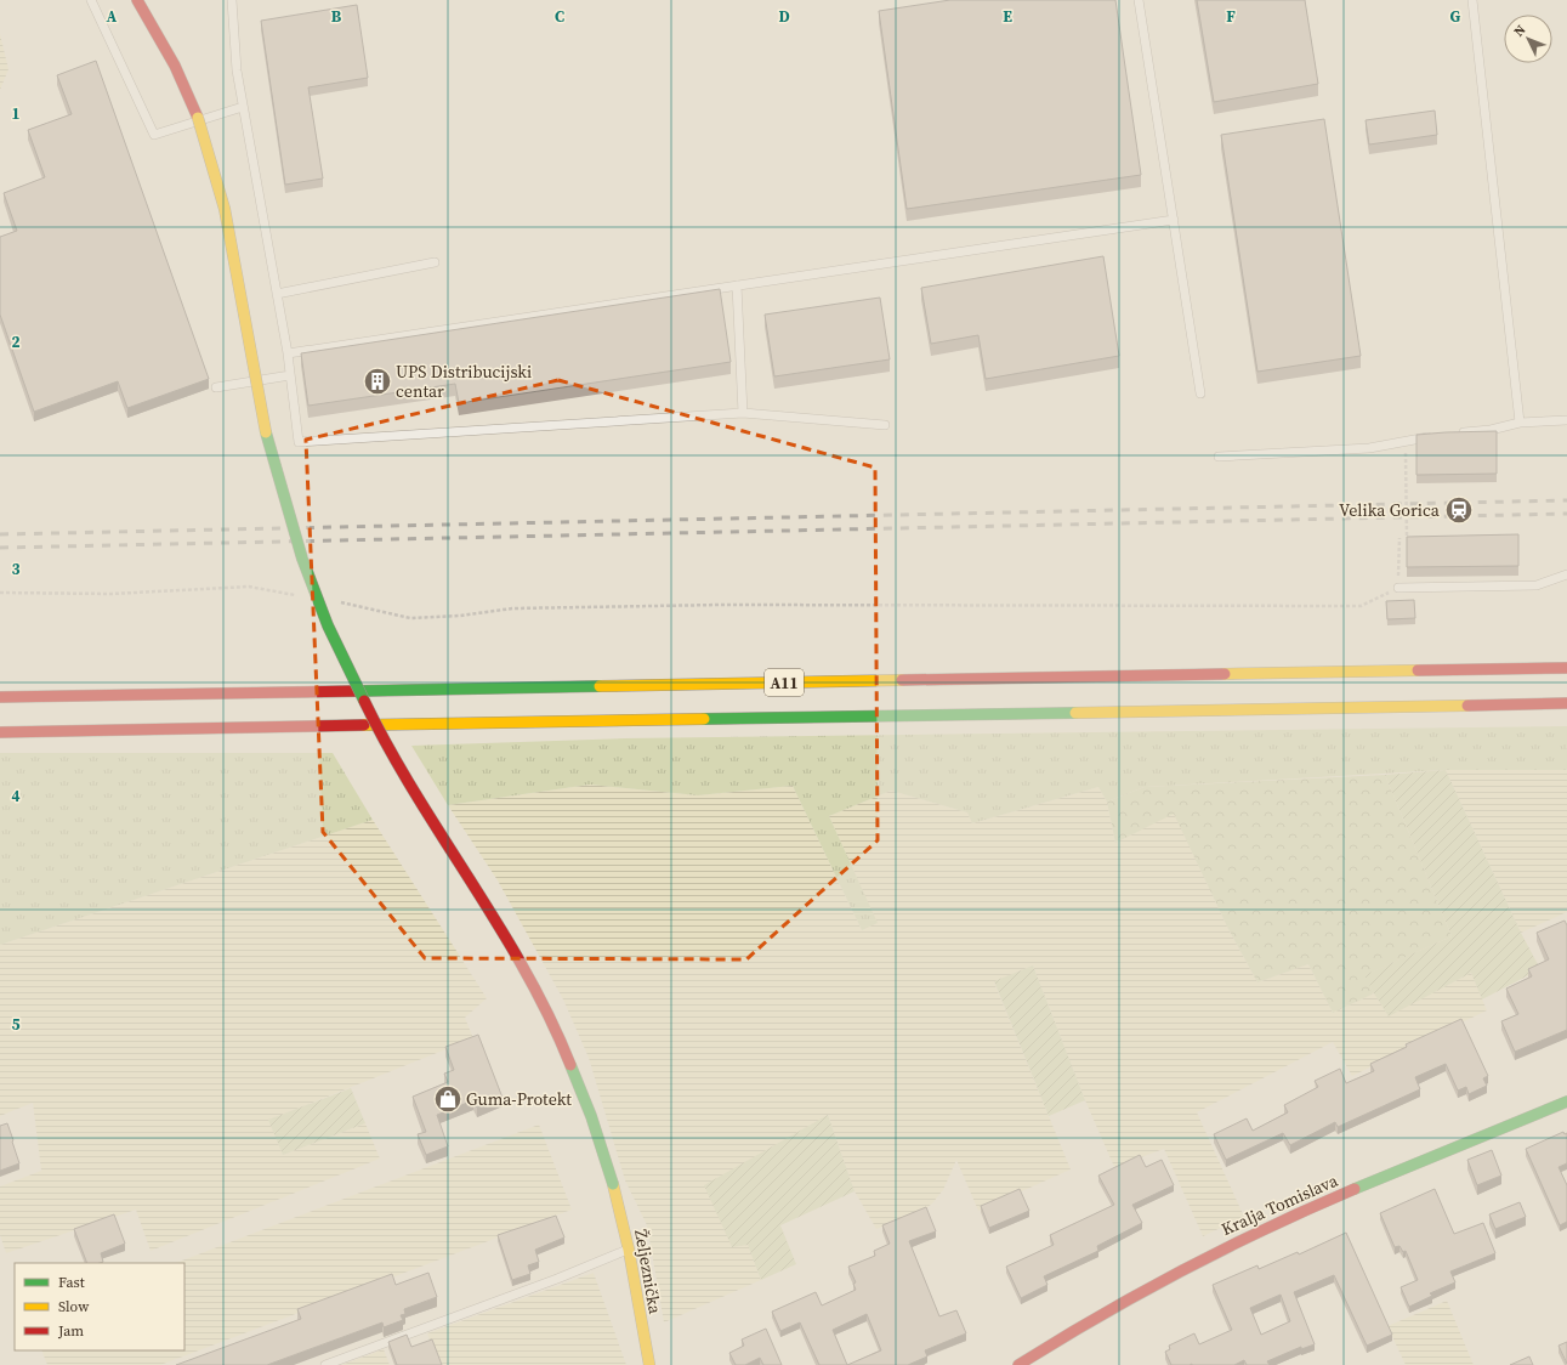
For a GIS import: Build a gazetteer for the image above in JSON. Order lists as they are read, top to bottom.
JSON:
{
  "streets": {
    "main road": ["A11", "Kralja Tomislava", "Željeznička"]
  },
  "places": {
    "building": ["UPS Distribucijski centar"],
    "station": ["Velika Gorica"],
    "shop": ["Guma-Protekt"]
  },
  "legend": ["Fast", "Slow", "Jam"],
  "north": "top left",
  "grid": {
    "columns": [
      "A",
      "B",
      "C",
      "D",
      "E",
      "F",
      "G"
    ],
    "rows": [
      "1",
      "2",
      "3",
      "4",
      "5"
    ]
  }
}
